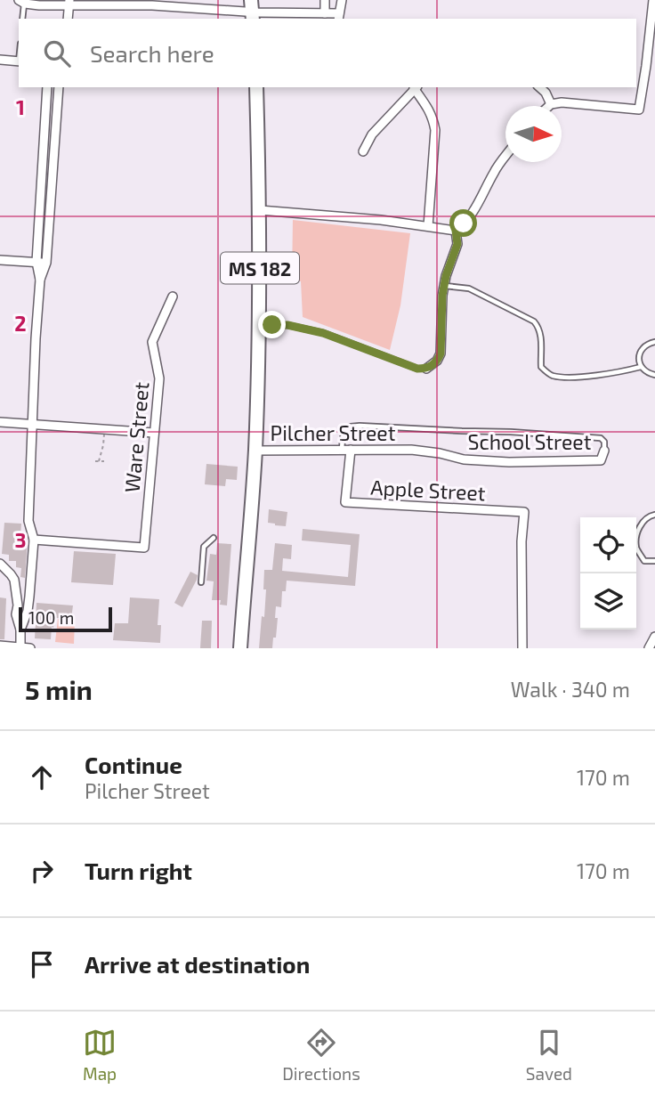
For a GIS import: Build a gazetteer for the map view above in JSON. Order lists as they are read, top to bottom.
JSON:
{
  "streets": {
    "main road": ["MS 182"],
    "street": [
      "Pilcher Street",
      "Ware Street",
      "School Street",
      "Apple Street"
    ]
  },
  "crossings": [
    ["MS 182", "Pilcher Street"],
    ["Pilcher Street", "School Street"],
    ["Pilcher Street", "Apple Street"]
  ],
  "scale_bar": "100 m",
  "north": "right",
  "page": {
    "search": "Search here",
    "scale": "100 m",
    "heading": ["5 min", "Walk · 340 m"],
    "list": [
      ["Continue", "Pilcher Street", "170 m"],
      ["Turn right", "170 m"],
      "Arrive at destination"
    ],
    "nav": ["Map", "Directions", "Saved"]
  },
  "grid": {
    "rows": ["1", "2", "3"]
  }
}
